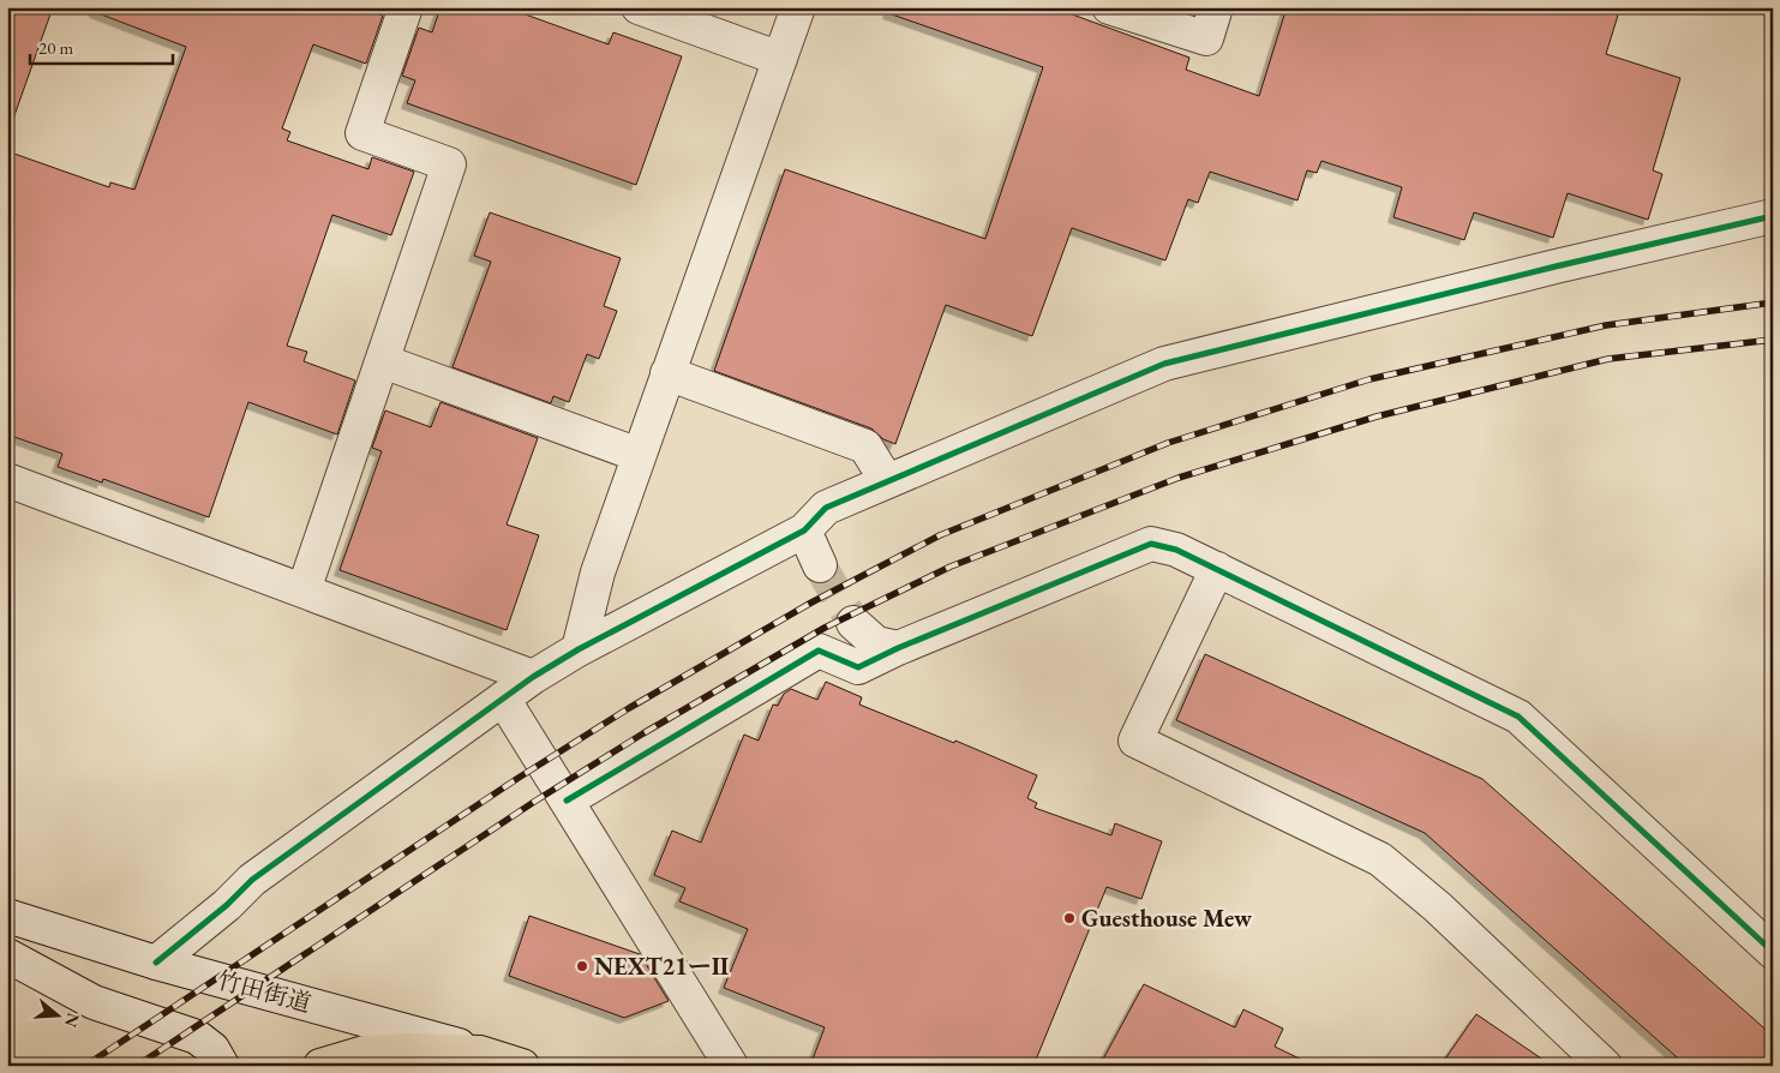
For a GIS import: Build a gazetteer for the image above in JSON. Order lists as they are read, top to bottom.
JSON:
{
  "streets": {
    "highway": ["竹田街道"]
  },
  "places": ["Guesthouse Mew", "NEXT21ーⅡ"],
  "scale_bar": "20 m",
  "north": "right"
}
